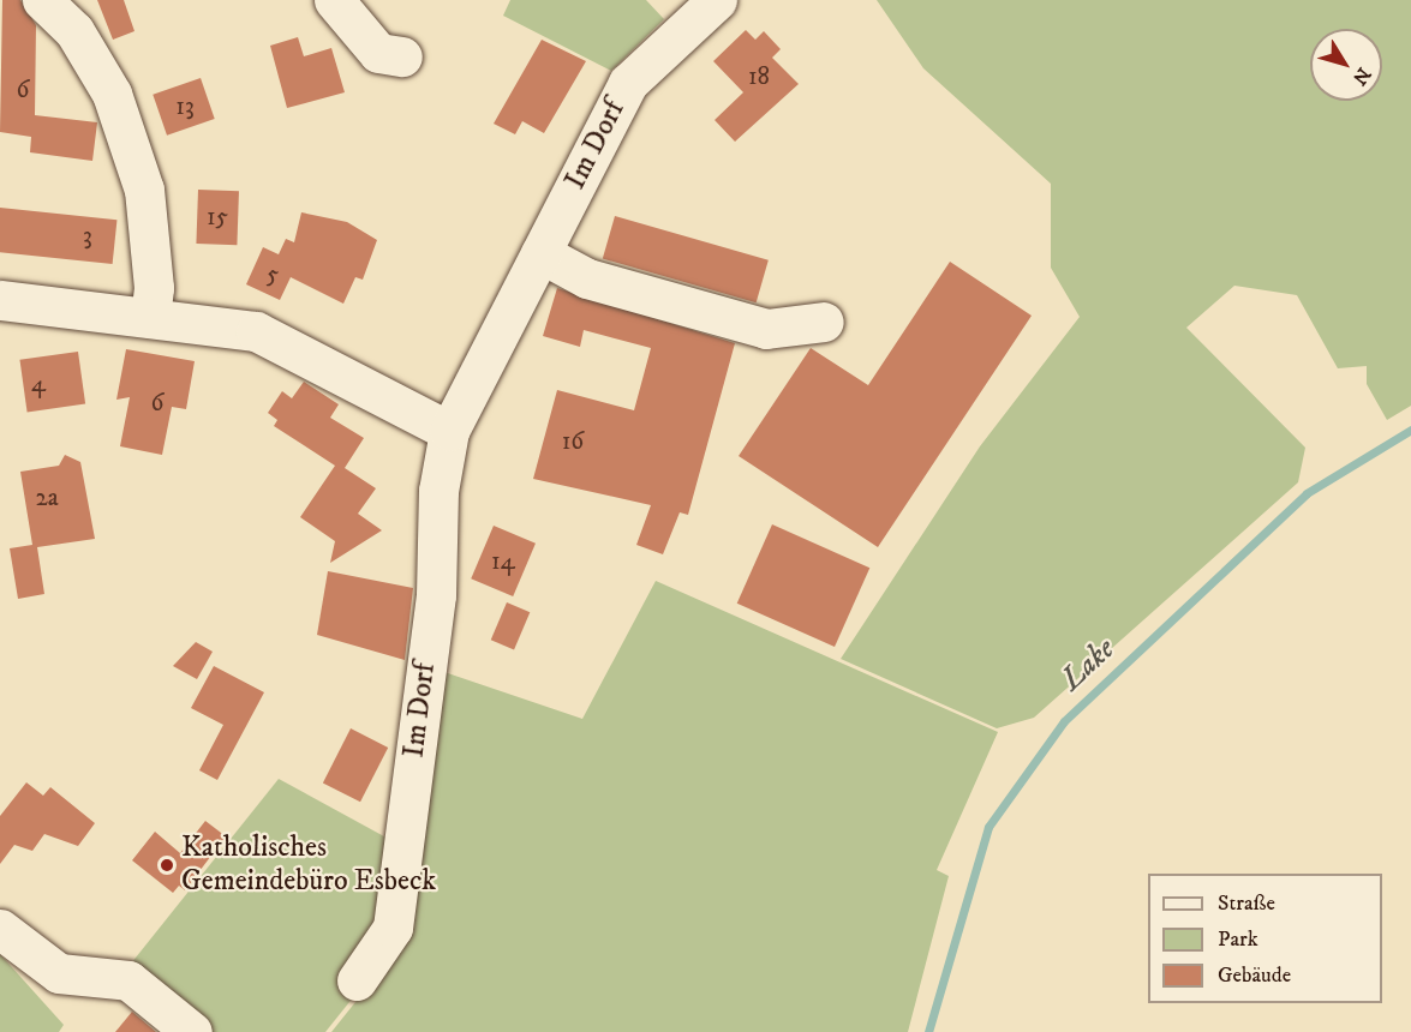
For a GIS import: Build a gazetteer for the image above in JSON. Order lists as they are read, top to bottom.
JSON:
{
  "streets": {
    "street": ["Im Dorf"]
  },
  "water": ["Lake"],
  "places": ["Katholisches Gemeindebüro Esbeck"],
  "house_numbers": [
    "18",
    "6",
    "13",
    "15",
    "3",
    "5",
    "4",
    "6",
    "16",
    "2a",
    "14"
  ],
  "legend": ["Straße", "Park", "Gebäude"],
  "north": "bottom right"
}
